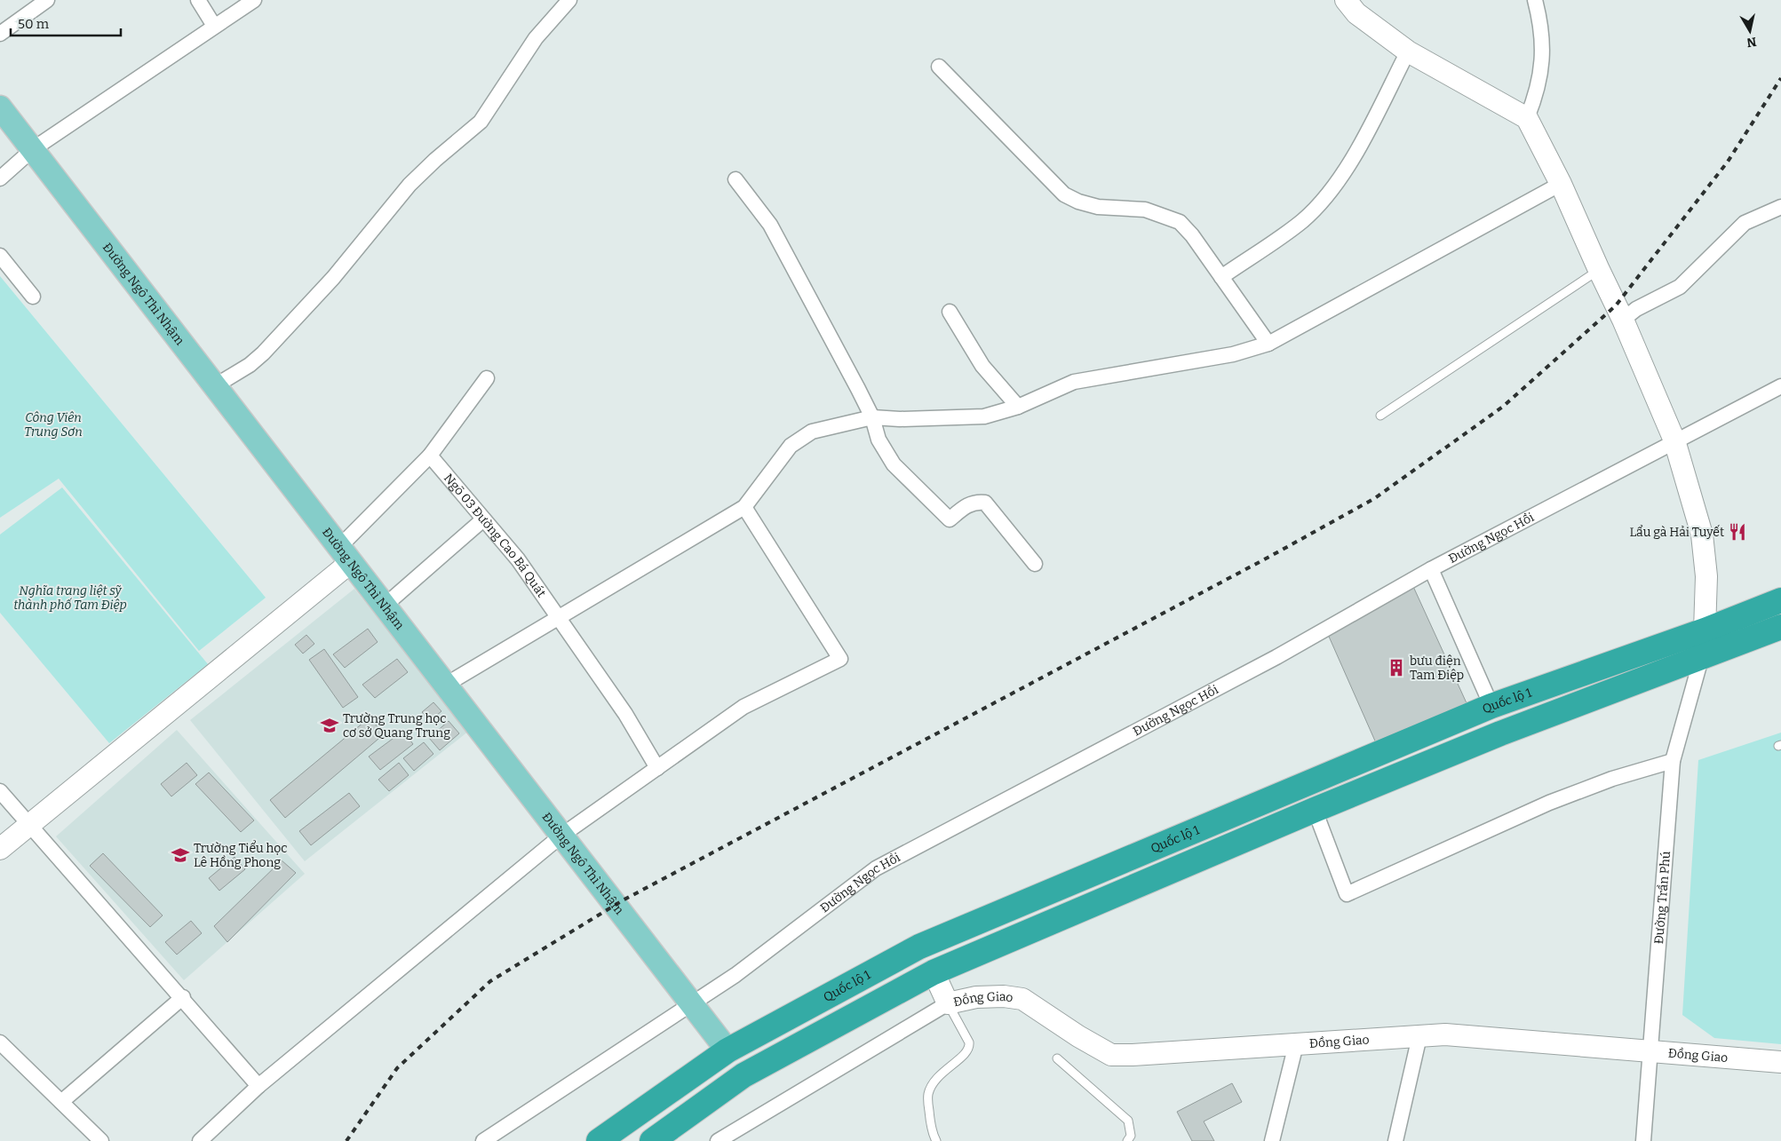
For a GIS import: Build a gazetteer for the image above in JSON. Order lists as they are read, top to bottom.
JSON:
{
  "streets": {
    "highway": ["Quốc lộ 1"],
    "main road": ["Đường Ngô Thì Nhậm"],
    "street": [
      "Ngõ 03 Đường Cao Bá Quát",
      "Đường Ngọc Hồi",
      "Đường Trần Phú",
      "Đồng Giao"
    ]
  },
  "crossings": [
    ["Đường Ngô Thì Nhậm", "Đường Ngọc Hồi"],
    ["Đường Ngô Thì Nhậm", "Quốc lộ 1"],
    ["Đường Trần Phú", "Đồng Giao"]
  ],
  "parks": ["Công Viên Trung Sơn", "Nghĩa trang liệt sỹ thành phố Tam Điệp"],
  "places": {
    "restaurant": ["Lẩu gà Hải Tuyết"],
    "building": ["bưu điện Tam Điệp"],
    "school or university": ["Trường Trung học cơ sở Quang Trung", "Trường Tiểu học Lê Hồng Phong"]
  },
  "scale_bar": "50 m",
  "north": "bottom"
}
